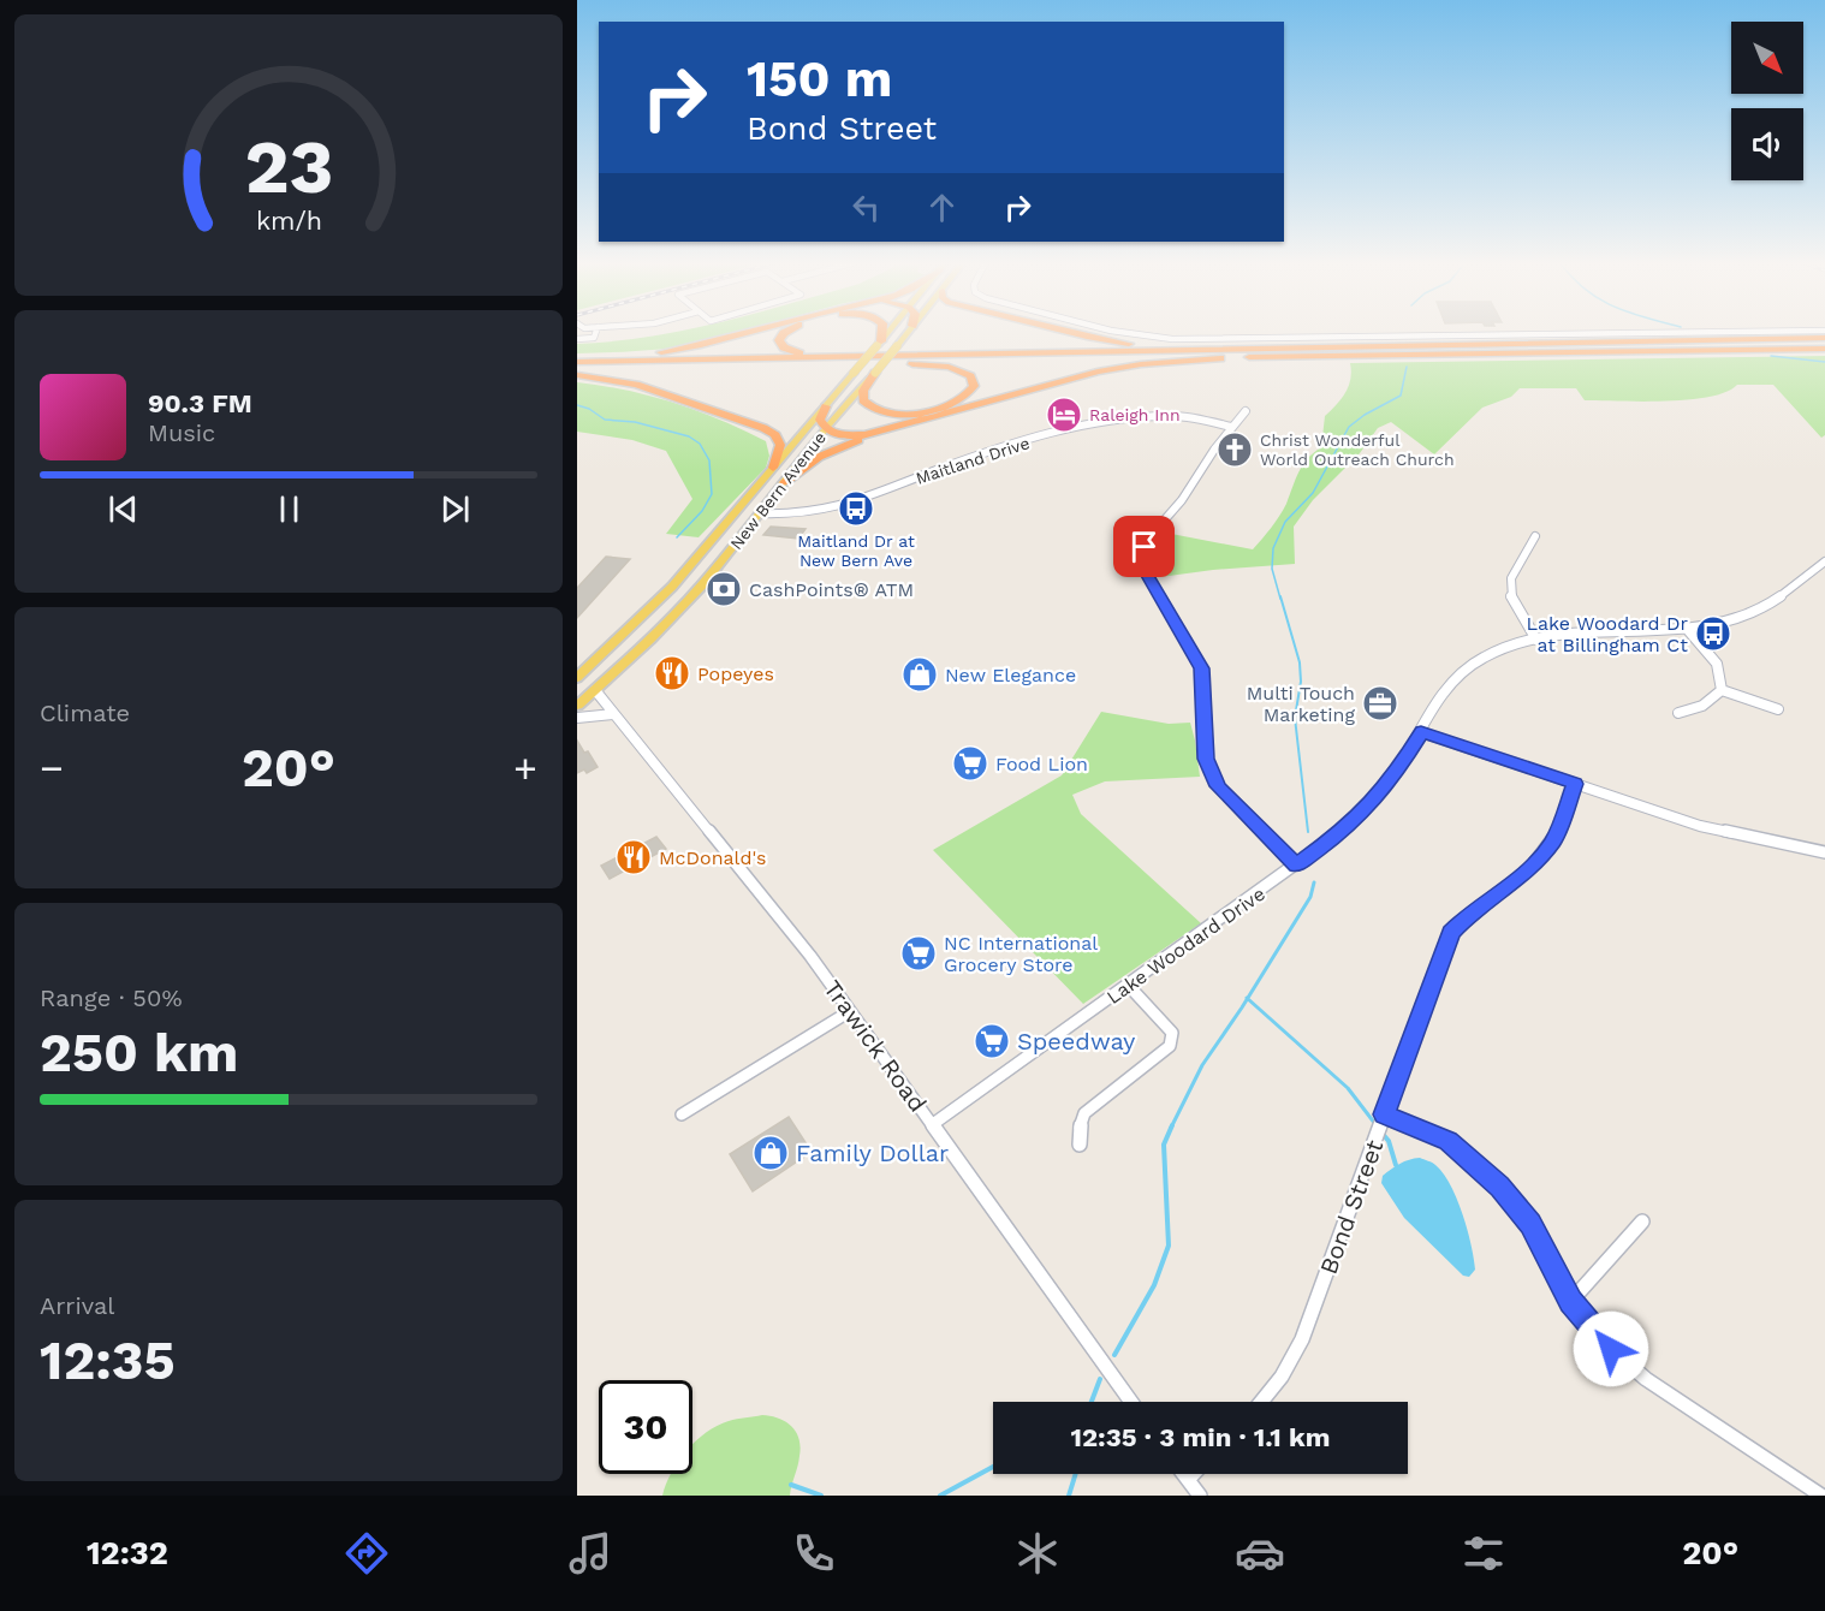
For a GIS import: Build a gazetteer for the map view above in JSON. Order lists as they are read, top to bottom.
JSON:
{
  "streets": {
    "main road": ["New Bern Avenue"],
    "street": [
      "Maitland Drive",
      "Lake Woodard Drive",
      "Trawick Road",
      "Bond Street"
    ]
  },
  "crossings": [
    ["Maitland Drive", "New Bern Avenue"],
    ["New Bern Avenue", "Trawick Road"],
    ["Lake Woodard Drive", "Trawick Road"]
  ],
  "places": {
    "hotel": ["Raleigh Inn"],
    "church": ["Christ Wonderful World Outreach Church"],
    "bus stop": ["Maitland Dr at New Bern Ave", "Lake Woodard Dr at Billingham Ct"],
    "bank": ["CashPoints® ATM"],
    "restaurant": ["Popeyes", "McDonald's"],
    "shop": ["New Elegance", "Family Dollar"],
    "office": ["Multi Touch Marketing"],
    "supermarket": ["Food Lion", "NC International Grocery Store", "Speedway"]
  },
  "north": "bottom right",
  "page": {
    "turn": ["150 m", "Bond Street"],
    "song": ["90.3 FM", "Music"],
    "tile": [
      "Climate",
      ["Range · 50%", "250 km"],
      ["Arrival", "12:35"]
    ],
    "heat": ["−", "20°", "+"],
    "limit": "30",
    "trip": "12:35 · 3 min · 1.1 km",
    "tabs": ["12:32", "20°"],
    "gauge": ["23", "km/h"]
  }
}
